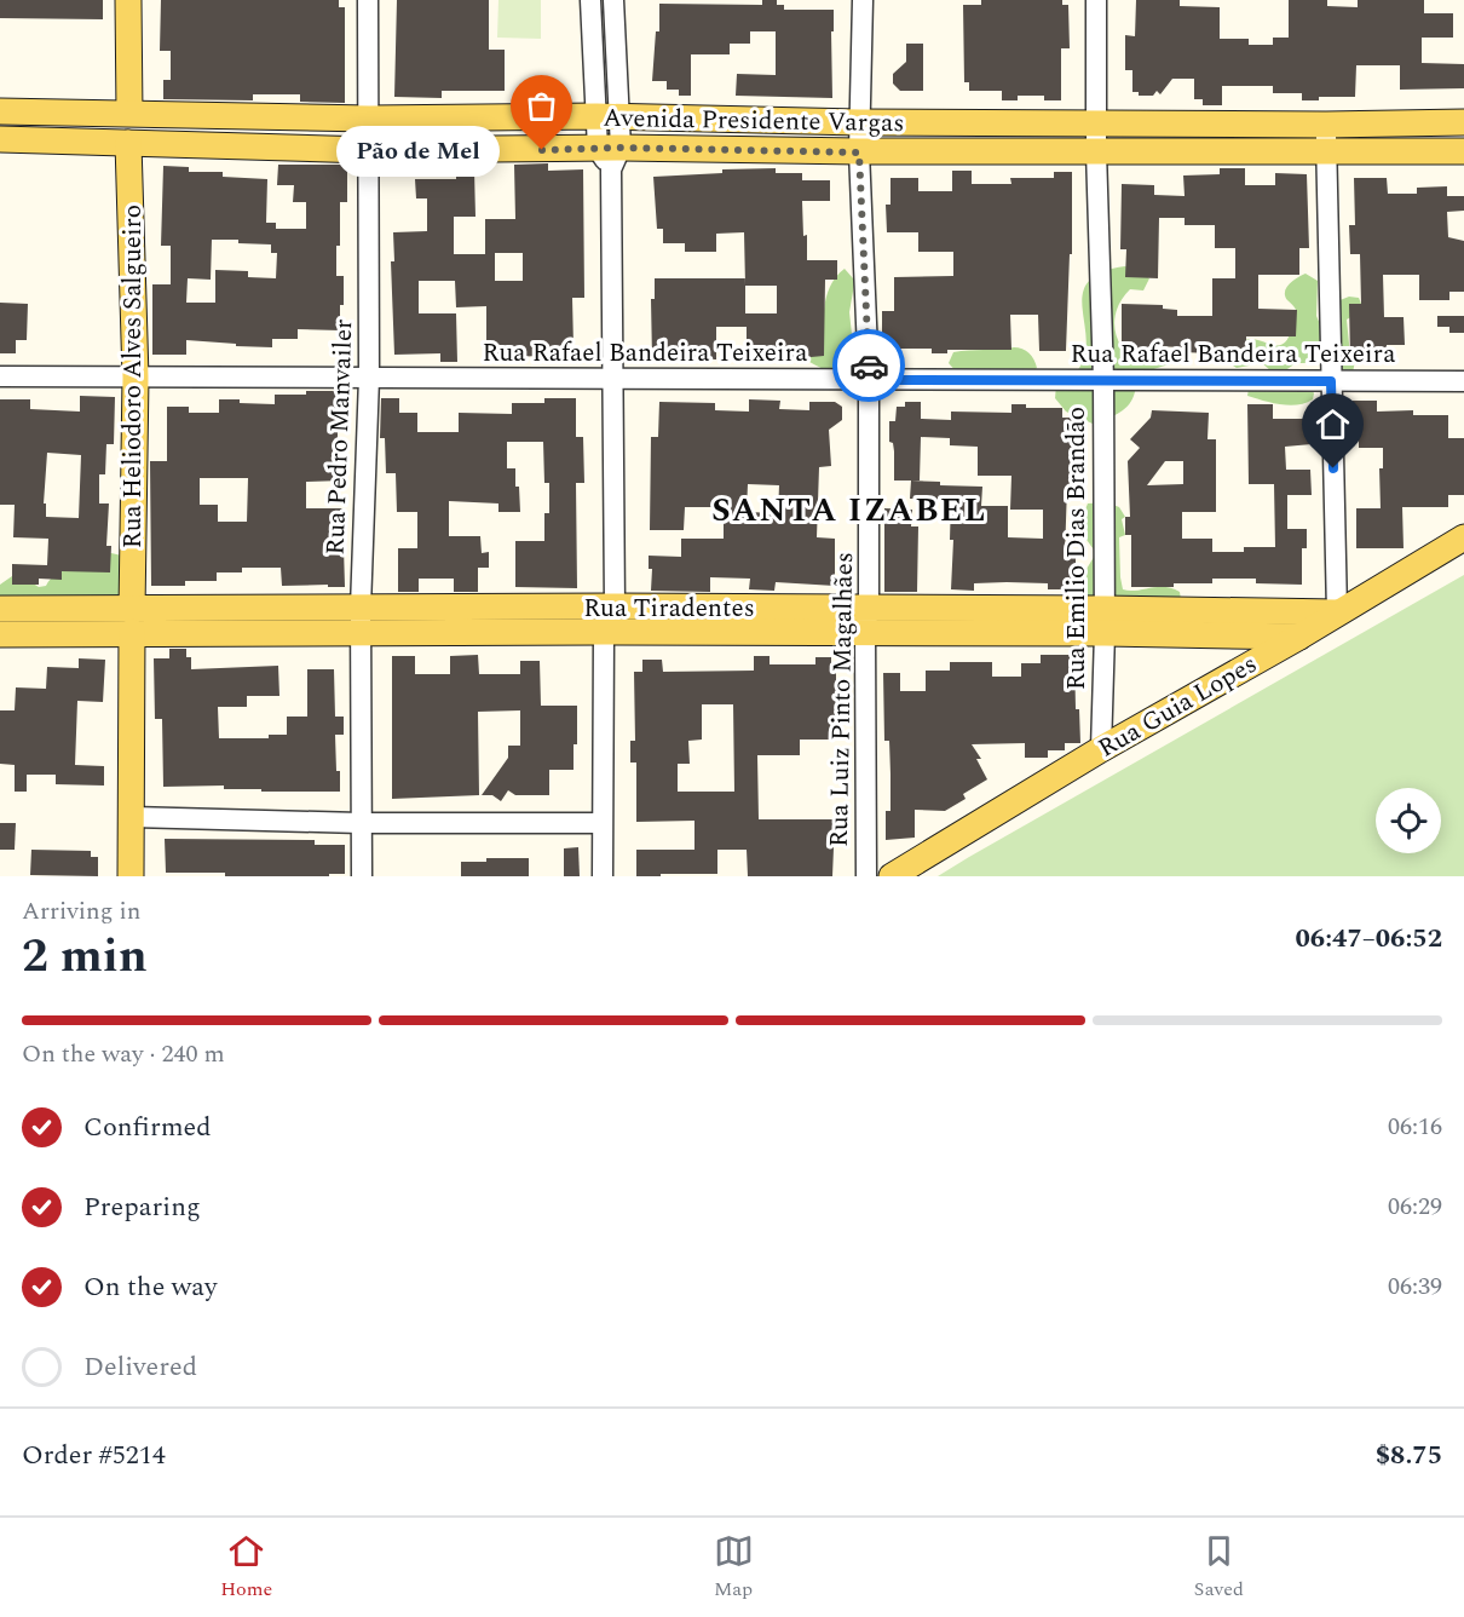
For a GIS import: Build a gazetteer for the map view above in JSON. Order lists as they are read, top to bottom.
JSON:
{
  "streets": {
    "main road": [
      "Avenida Presidente Vargas",
      "Rua Heliodoro Alves Salgueiro",
      "Rua Tiradentes",
      "Rua Guia Lopes"
    ],
    "street": [
      "Rua Rafael Bandeira Teixeira",
      "Rua Pedro Manvailer",
      "Rua Emilio Dias Brandão",
      "Rua Luiz Pinto Magalhães"
    ]
  },
  "crossings": [
    ["Avenida Presidente Vargas", "Rua Heliodoro Alves Salgueiro"],
    ["Avenida Presidente Vargas", "Rua Pedro Manvailer"],
    ["Avenida Presidente Vargas", "Rua Emilio Dias Brandão"],
    ["Avenida Presidente Vargas", "Rua Luiz Pinto Magalhães"],
    ["Rua Rafael Bandeira Teixeira", "Rua Heliodoro Alves Salgueiro"],
    ["Rua Rafael Bandeira Teixeira", "Rua Pedro Manvailer"],
    ["Rua Rafael Bandeira Teixeira", "Rua Emilio Dias Brandão"],
    ["Rua Rafael Bandeira Teixeira", "Rua Luiz Pinto Magalhães"],
    ["Rua Heliodoro Alves Salgueiro", "Rua Tiradentes"],
    ["Rua Pedro Manvailer", "Rua Tiradentes"],
    ["Rua Emilio Dias Brandão", "Rua Tiradentes"],
    ["Rua Emilio Dias Brandão", "Rua Guia Lopes"],
    ["Rua Tiradentes", "Rua Luiz Pinto Magalhães"],
    ["Rua Tiradentes", "Rua Guia Lopes"]
  ],
  "districts": ["SANTA IZABEL"],
  "places": ["Pão de Mel"],
  "page": {
    "bubble": "Pão de Mel",
    "heading": ["2 min", "Arriving in", "06:47–06:52"],
    "panel": ["Order #5214", "$8.75"],
    "bar": "On the way · 240 m",
    "list": [
      ["Confirmed", "06:16"],
      ["Preparing", "06:29"],
      ["On the way", "06:39"],
      "Delivered"
    ],
    "tabs": ["Home", "Map", "Saved"]
  }
}
